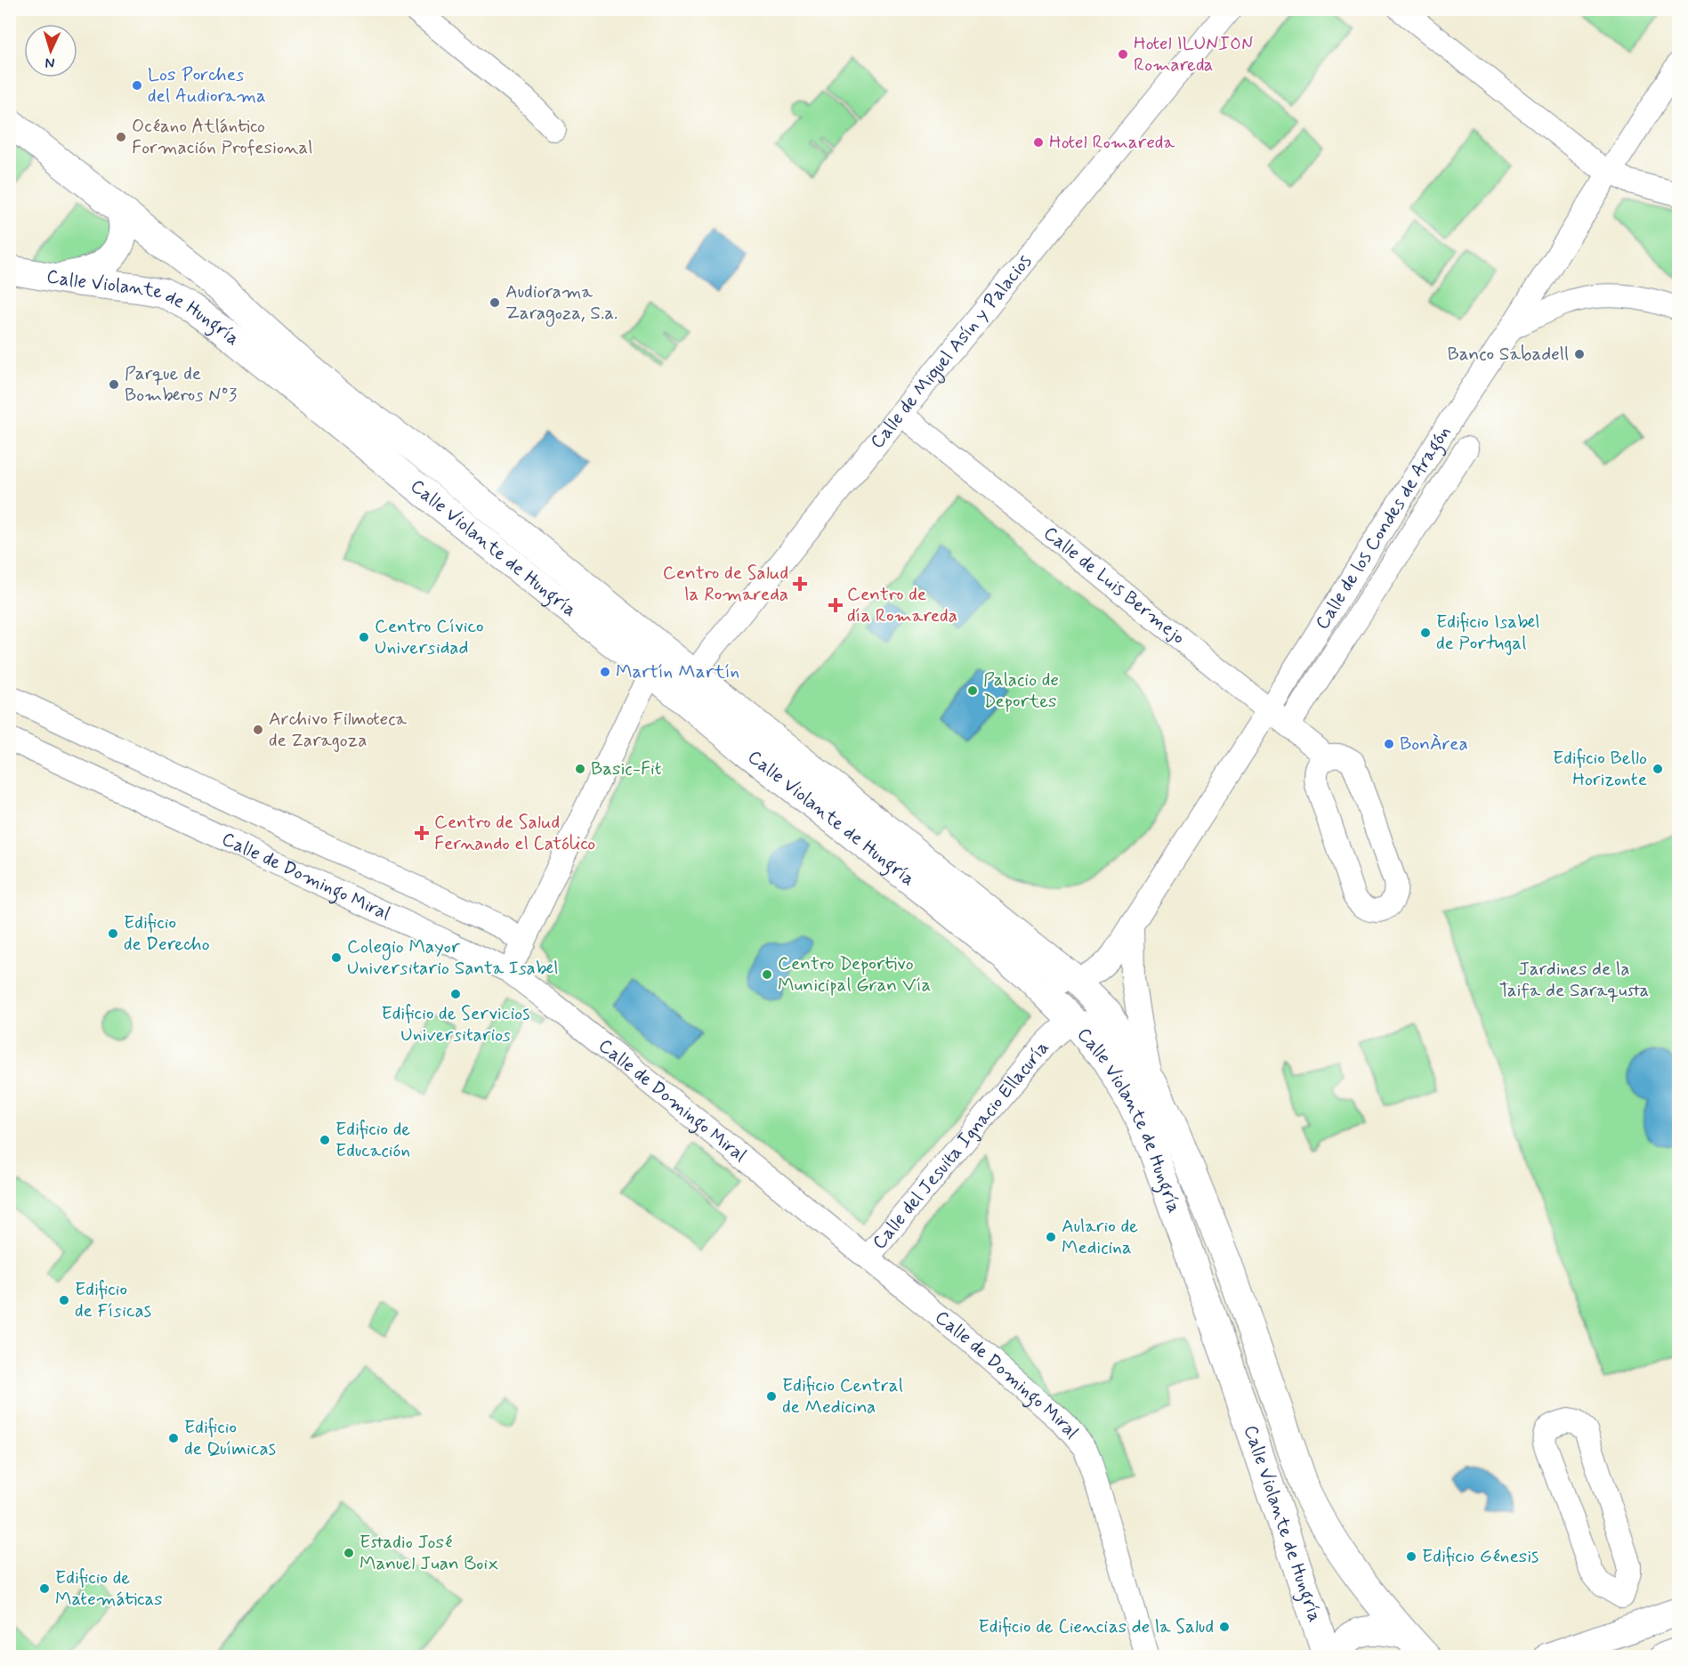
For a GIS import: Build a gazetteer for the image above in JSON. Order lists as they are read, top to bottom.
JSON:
{
  "streets": {
    "main road": ["Calle Violante de Hungría"],
    "street": [
      "Calle de Miguel Asín y Palacios",
      "Calle de los Condes de Aragón",
      "Calle de Luis Bermejo",
      "Calle de Domingo Miral",
      "Calle del Jesuita Ignacio Ellacuría"
    ]
  },
  "crossings": [
    ["Calle Violante de Hungría", "Calle de Miguel Asín y Palacios"],
    ["Calle Violante de Hungría", "Calle de los Condes de Aragón"],
    ["Calle Violante de Hungría", "Calle del Jesuita Ignacio Ellacuría"],
    ["Calle de Miguel Asín y Palacios", "Calle de Luis Bermejo"],
    ["Calle de los Condes de Aragón", "Calle de Luis Bermejo"],
    ["Calle de Domingo Miral", "Calle del Jesuita Ignacio Ellacuría"]
  ],
  "parks": ["Jardines de la Taifa de Saraqusta"],
  "places": {
    "other": [
      "Hotel ILUNION Romareda",
      "Los Porches del Audiorama",
      "Océano Atlántico Formación Profesional",
      "Hotel Romareda",
      "Audiorama Zaragoza, S.a.",
      "Banco Sabadell",
      "Parque de Bomberos Nº3",
      "Edificio Isabel de Portugal",
      "Centro Cívico Universidad",
      "Martín Martín",
      "Palacio de Deportes",
      "Archivo Filmoteca de Zaragoza",
      "BonÀrea",
      "Basic-Fit",
      "Edificio Bello Horizonte",
      "Edificio de Derecho",
      "Colegio Mayor Universitario Santa Isabel",
      "Centro Deportivo Municipal Gran Vía",
      "Edificio de Servicios Universitarios",
      "Edificio de Educación",
      "Aulario de Medicina",
      "Edificio de Físicas",
      "Edificio Central de Medicina",
      "Edificio de Químicas",
      "Estadio José Manuel Juan Boix",
      "Edificio Génesis",
      "Edificio de Matemáticas",
      "Edificio de Ciencias de la Salud"
    ],
    "health": ["Centro de Salud la Romareda", "Centro de día Romareda", "Centro de Salud Fernando el Católico"]
  },
  "north": "bottom"
}
